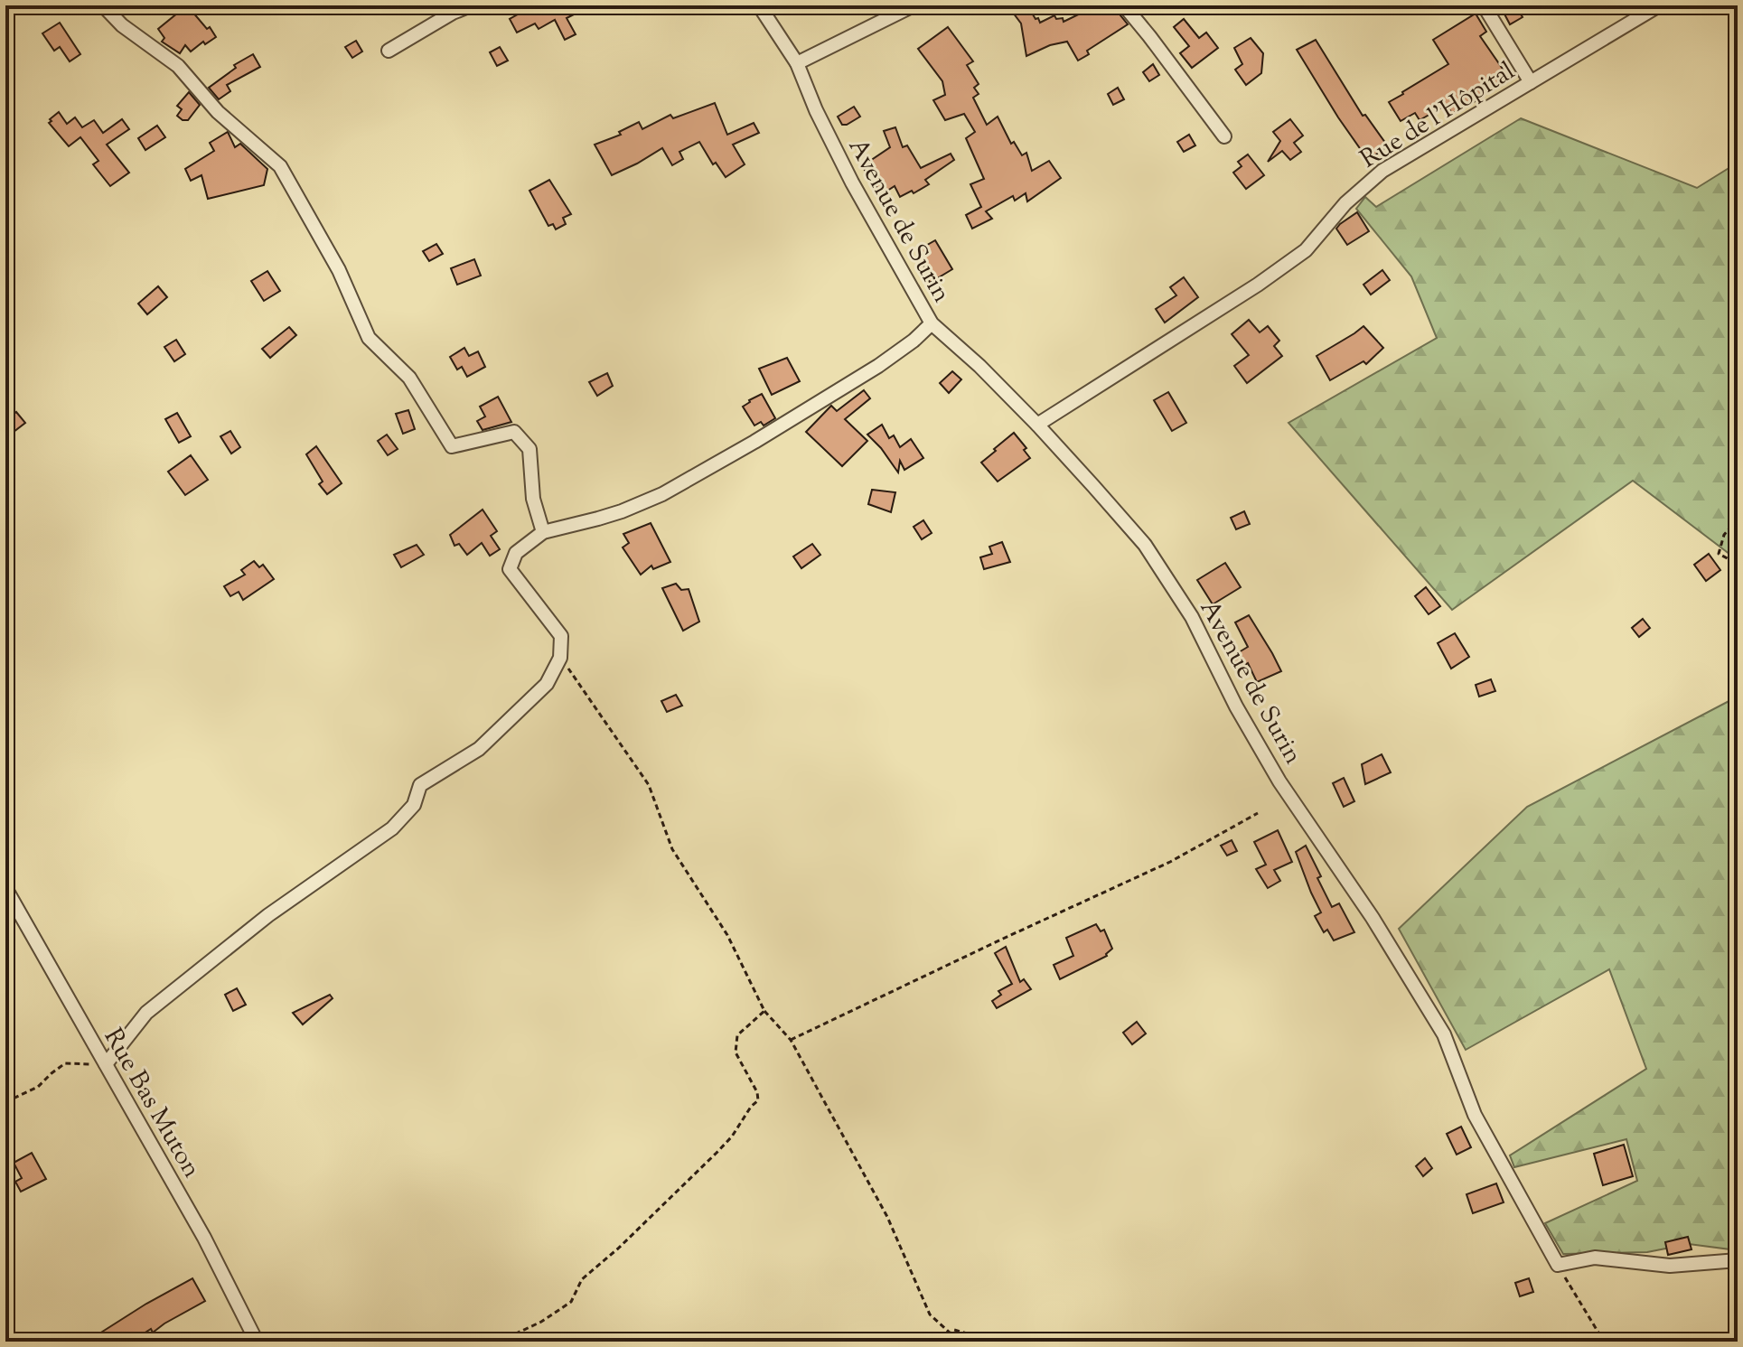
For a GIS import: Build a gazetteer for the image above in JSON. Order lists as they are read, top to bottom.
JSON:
{
  "streets": {
    "street": ["Rue de l'Hôpital", "Avenue de Surin", "Rue Bas Muton"]
  },
  "crossings": [
    ["Rue de l'Hôpital", "Avenue de Surin"]
  ]
}
